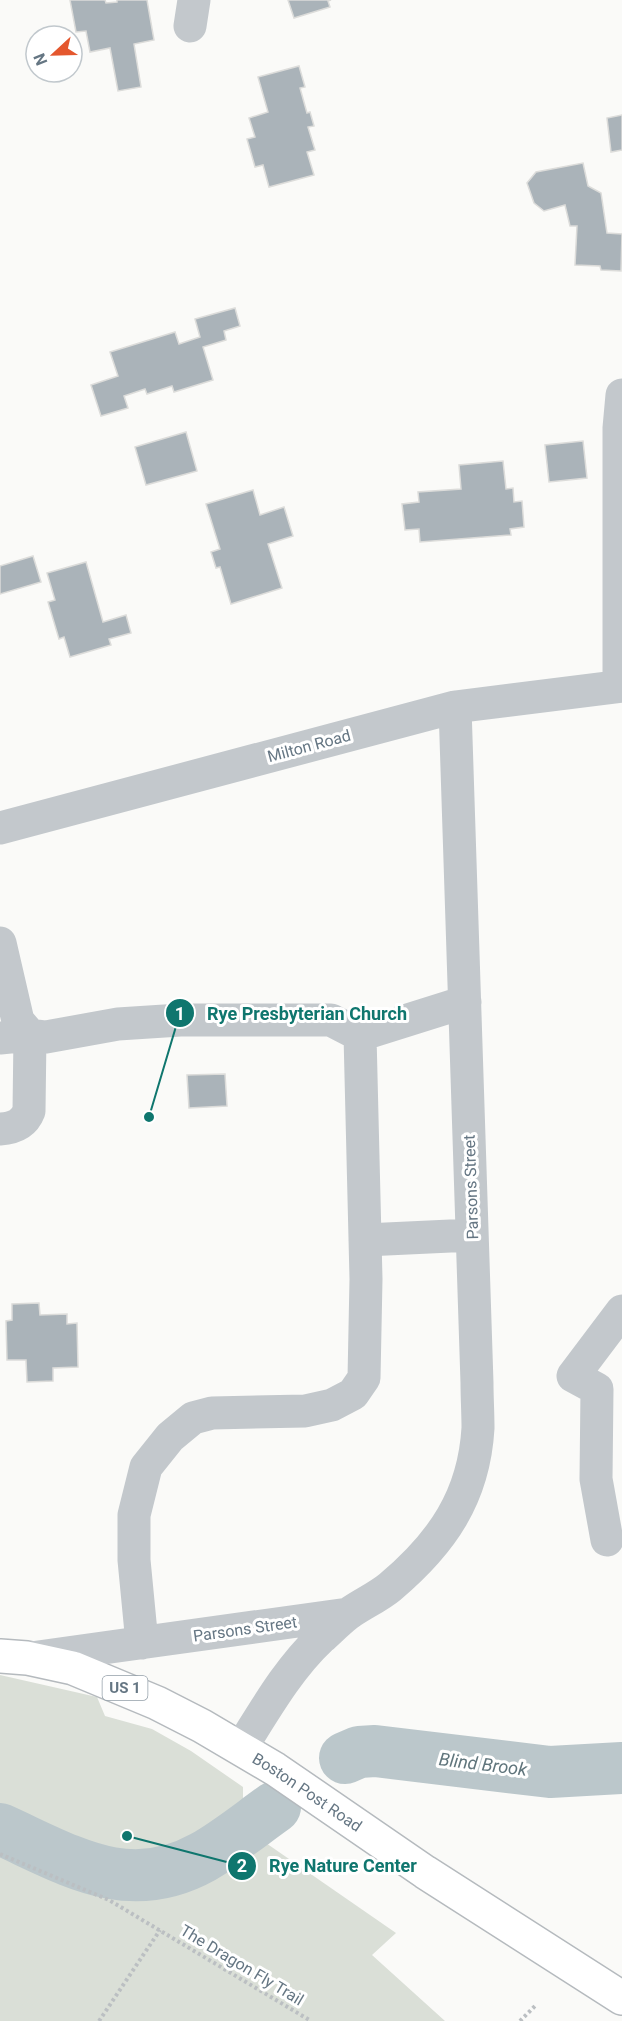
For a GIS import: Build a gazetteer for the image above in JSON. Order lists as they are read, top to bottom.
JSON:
{
  "streets": {
    "main road": ["US 1", "Boston Post Road"],
    "street": ["Milton Road", "Parsons Street"],
    "path": ["The Dragon Fly Trail"]
  },
  "crossings": [
    ["Milton Road", "Parsons Street"],
    ["Parsons Street", "Boston Post Road"]
  ],
  "water": ["Blind Brook"],
  "places": ["Rye Presbyterian Church", "Rye Nature Center"],
  "north": "left"
}
